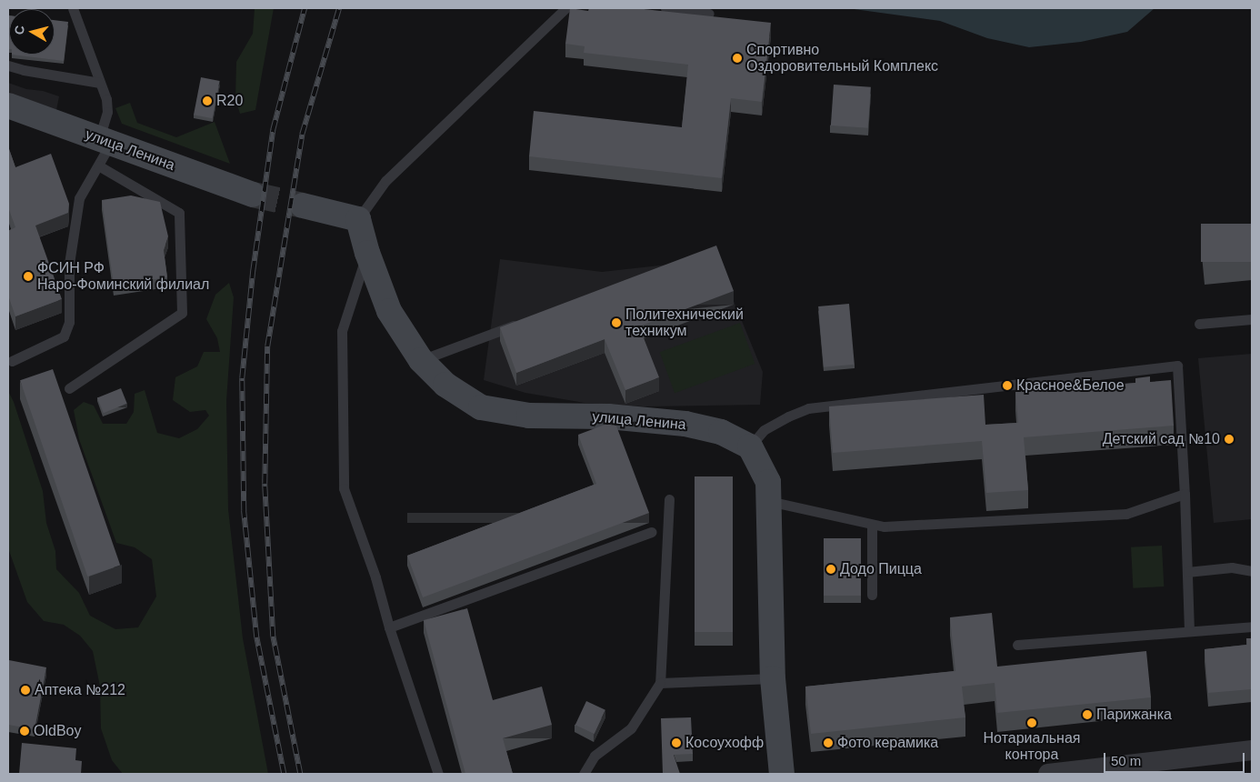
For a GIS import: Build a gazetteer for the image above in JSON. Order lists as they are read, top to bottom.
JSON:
{
  "streets": {
    "street": ["улица Ленина"]
  },
  "places": [
    "Спортивно Оздоровительный Комплекс",
    "R20",
    "ФСИН РФ Наро-Фоминский филиал",
    "Политехнический техникум",
    "Красное&Белое",
    "Детский сад №10",
    "Додо Пицца",
    "Аптека №212",
    "Парижанка",
    "Нотариальная контора",
    "OldBoy",
    "Косоухофф",
    "Фото керамика"
  ],
  "scale_bar": "50 m",
  "north": "left"
}
